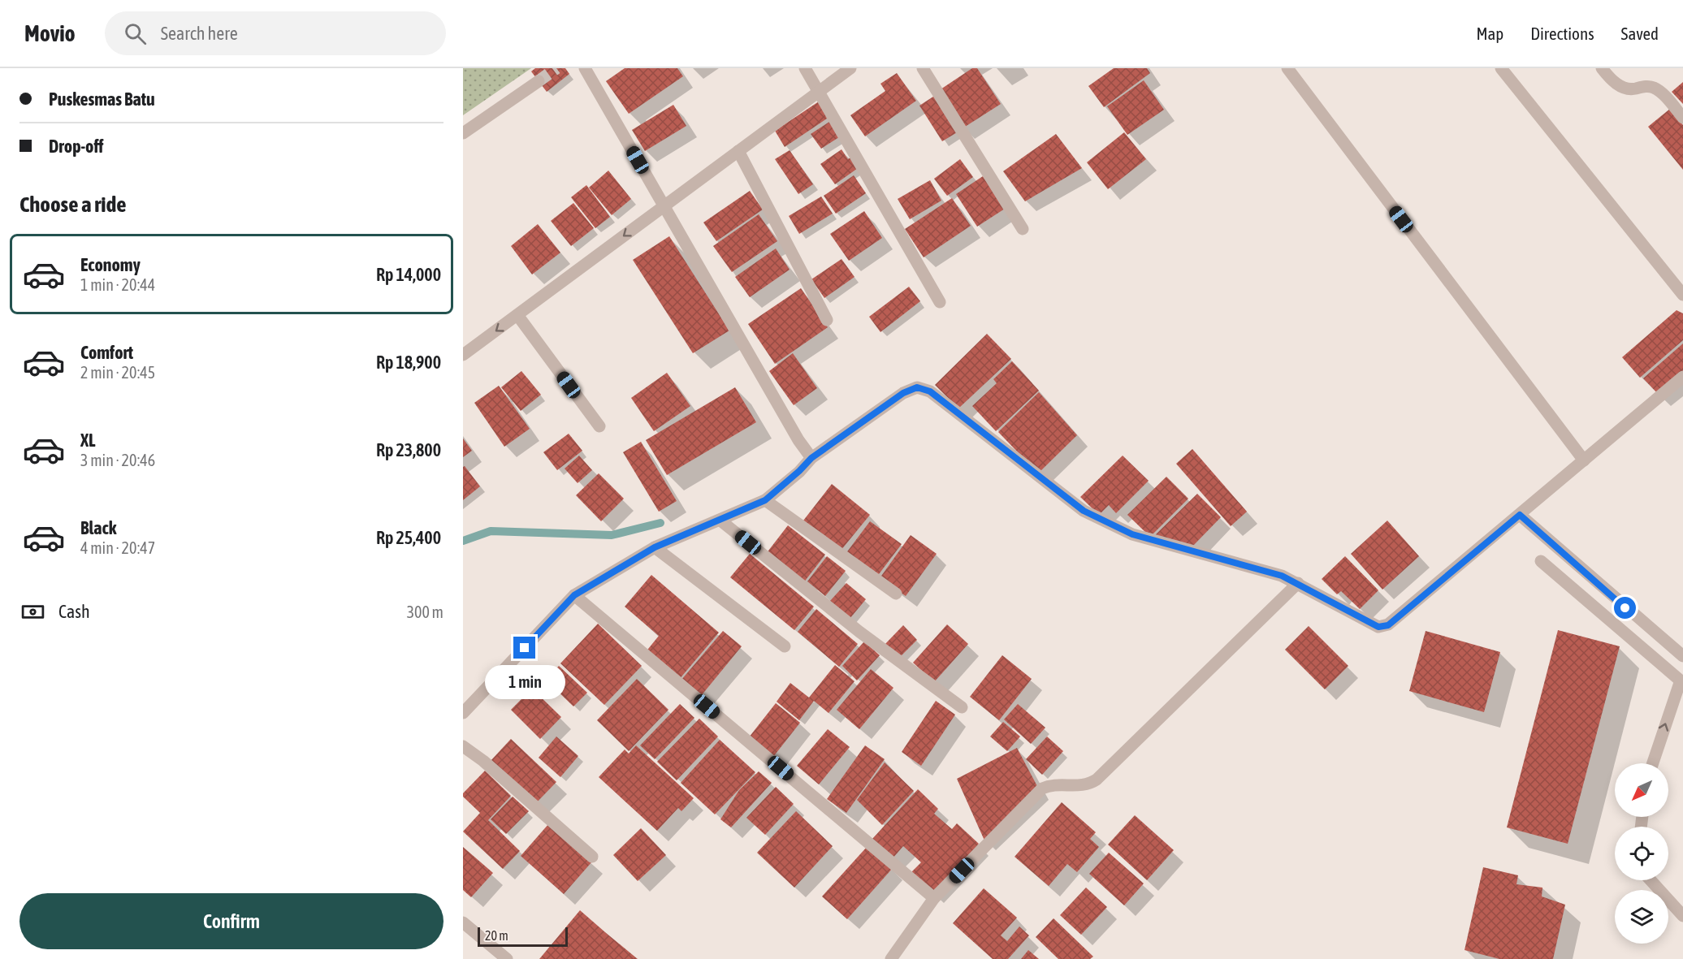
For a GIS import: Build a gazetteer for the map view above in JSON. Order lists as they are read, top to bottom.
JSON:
{
  "scale_bar": "20 m",
  "north": "bottom left",
  "page": {
    "header": "Movio",
    "search": "Search here",
    "nav": ["Map", "Directions", "Saved"],
    "banner": ["Puskesmas Batu", "Drop-off"],
    "heading": "Choose a ride",
    "list": [
      {
        "name": "Economy",
        "note": "1 min · 20:44",
        "value": "Rp 14,000"
      },
      {
        "name": "Comfort",
        "note": "2 min · 20:45",
        "value": "Rp 18,900"
      },
      {
        "name": "XL",
        "note": "3 min · 20:46",
        "value": "Rp 23,800"
      },
      {
        "name": "Black",
        "note": "4 min · 20:47",
        "value": "Rp 25,400"
      }
    ],
    "pay": ["Cash", "300 m"],
    "bubble": "1 min",
    "buttons": "Confirm",
    "scale": "20 m"
  }
}
